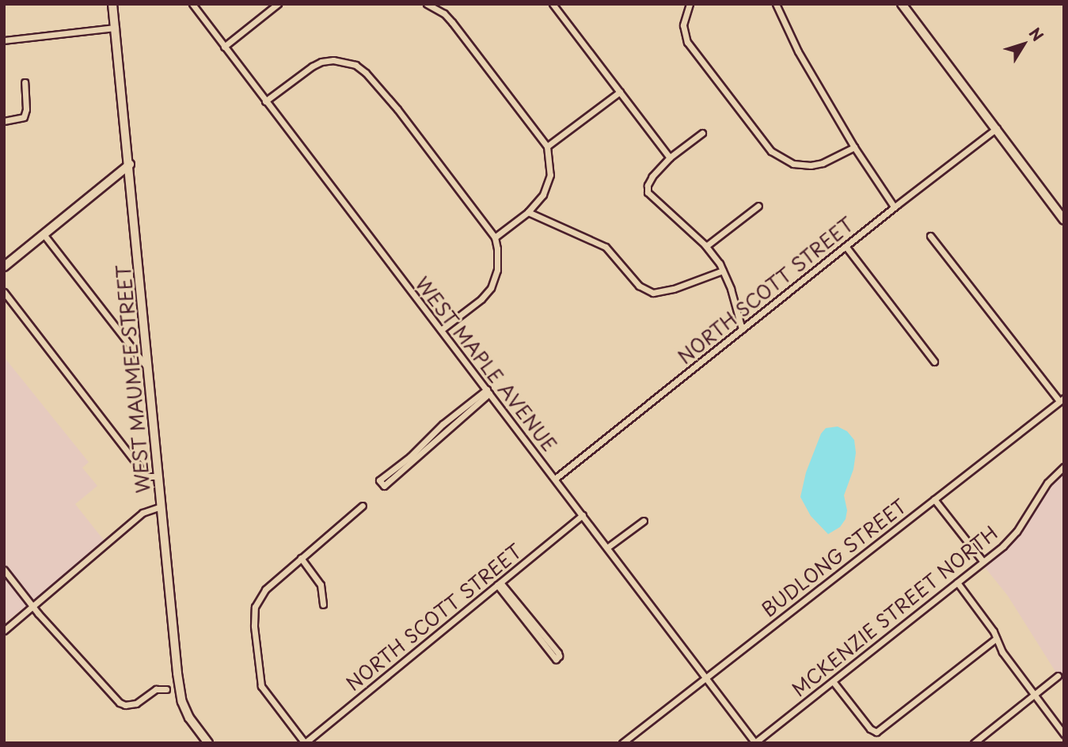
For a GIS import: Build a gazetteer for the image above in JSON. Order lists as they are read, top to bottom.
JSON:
{
  "streets": {
    "main road": ["WEST MAUMEE STREET"],
    "street": [
      "NORTH SCOTT STREET",
      "WEST MAPLE AVENUE",
      "BUDLONG STREET",
      "MCKENZIE STREET NORTH"
    ]
  },
  "crossings": [
    ["NORTH SCOTT STREET", "WEST MAPLE AVENUE"],
    ["WEST MAPLE AVENUE", "BUDLONG STREET"],
    ["WEST MAPLE AVENUE", "MCKENZIE STREET NORTH"]
  ],
  "north": "top right"
}
